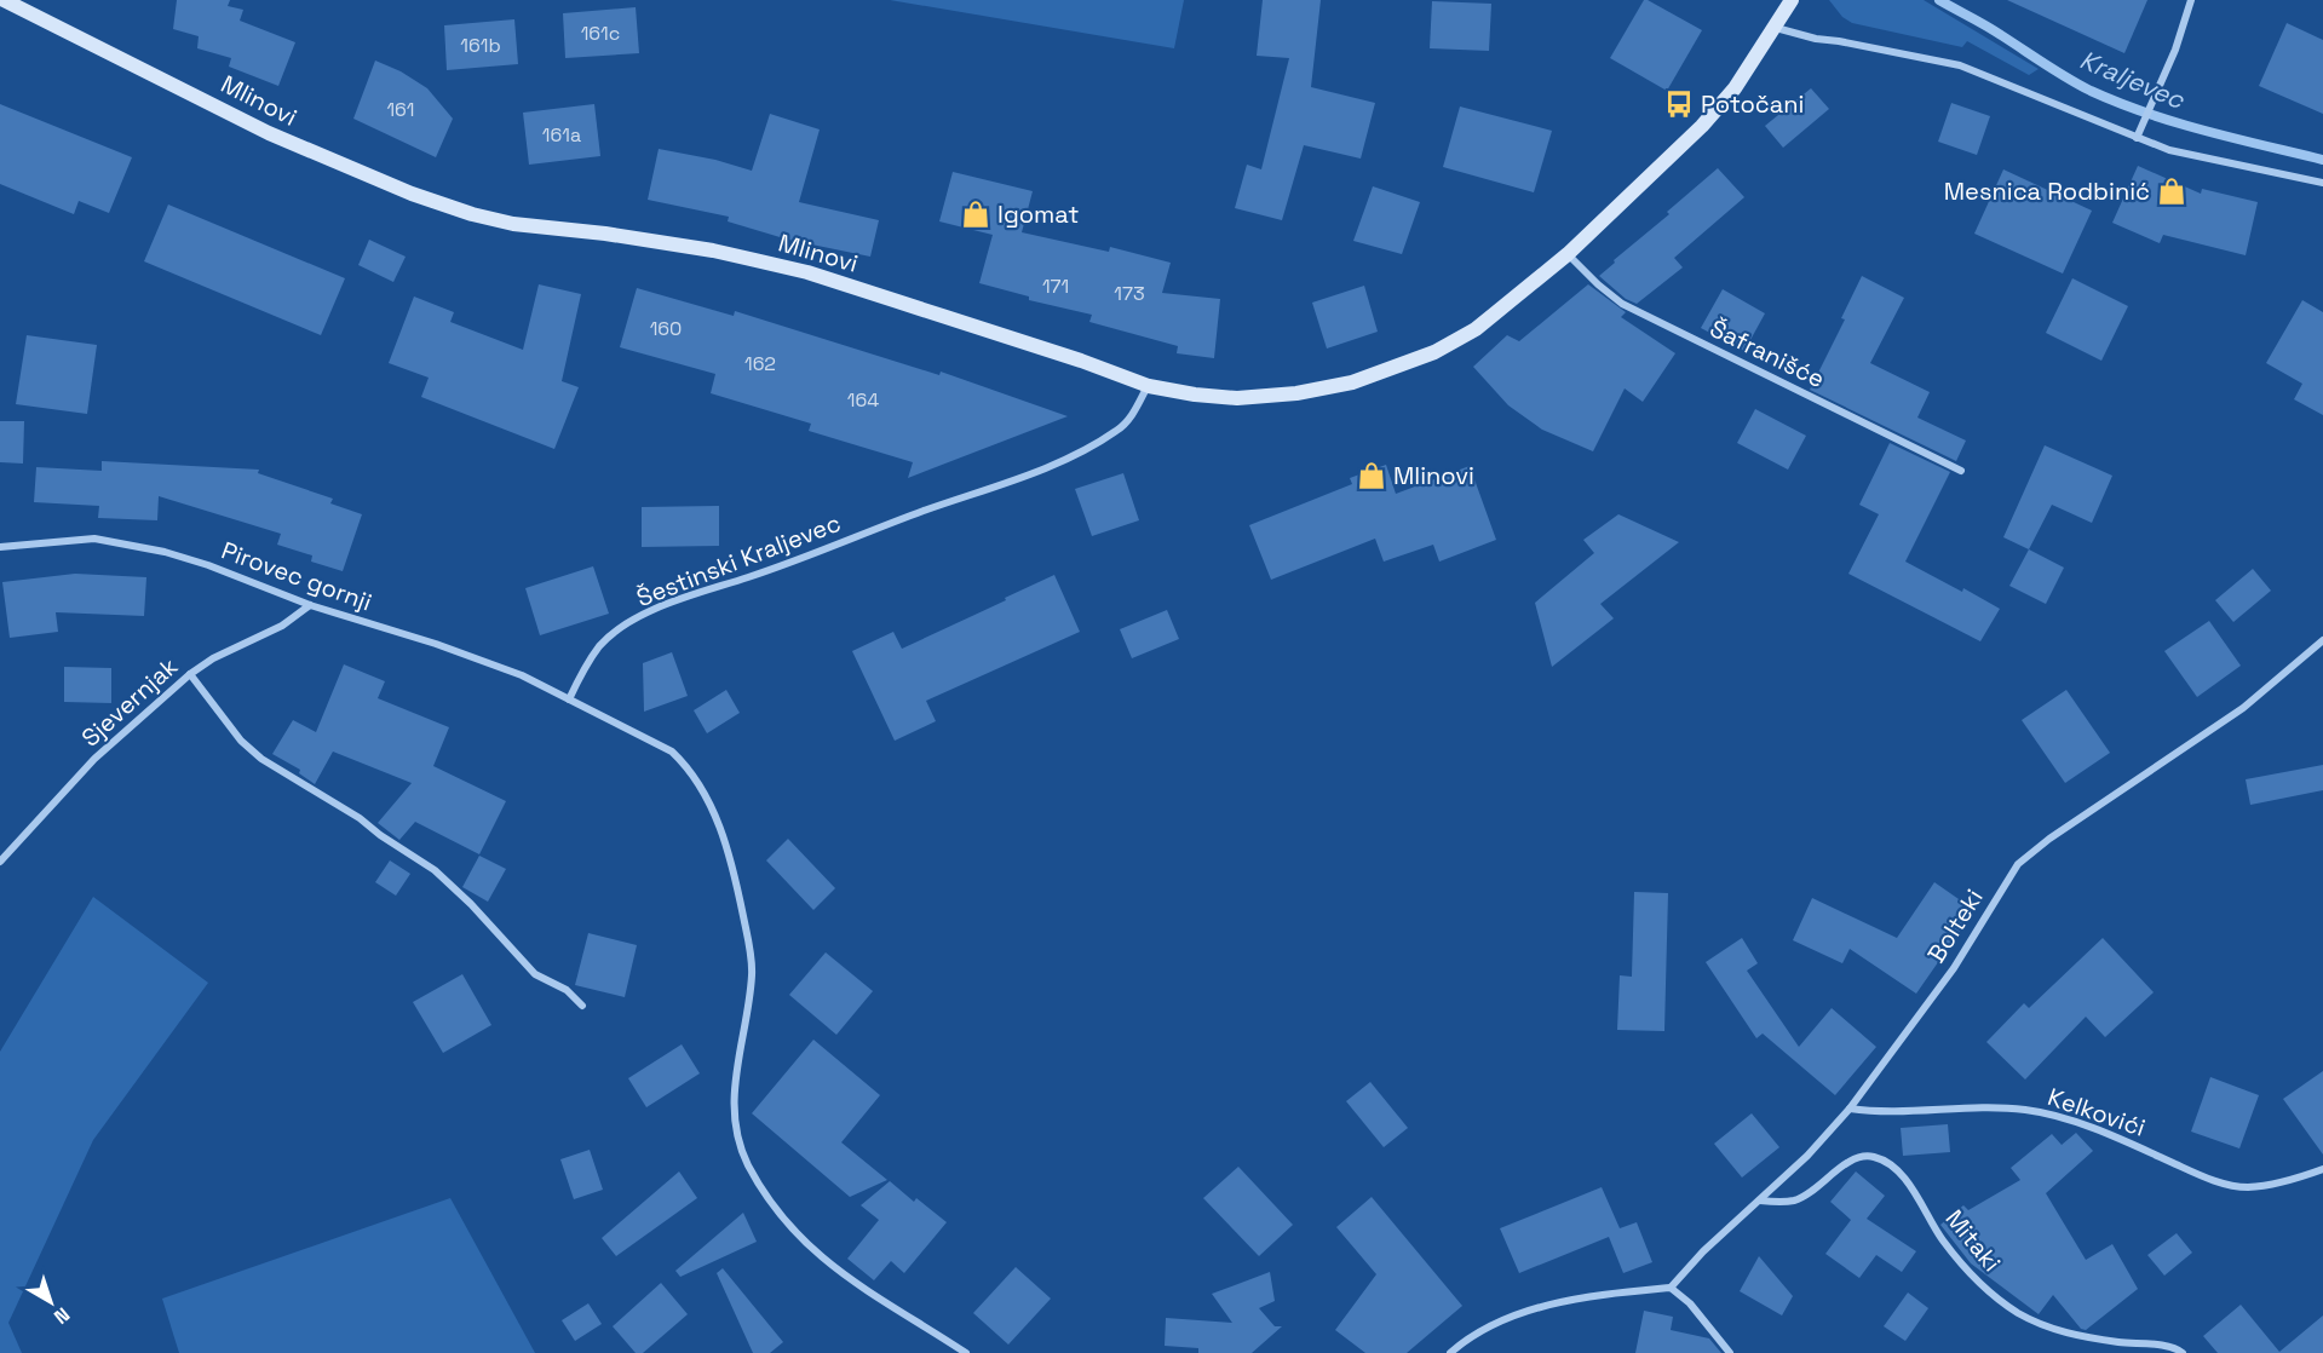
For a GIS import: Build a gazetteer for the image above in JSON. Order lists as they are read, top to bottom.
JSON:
{
  "streets": {
    "main road": ["Mlinovi"],
    "street": [
      "Šafranišće",
      "Šestinski Kraljevec",
      "Pirovec gornji",
      "Sjevernjak",
      "Bolteki",
      "Kelkovići",
      "Mitaki"
    ]
  },
  "crossings": [
    ["Mlinovi", "Šafranišće"],
    ["Mlinovi", "Šestinski Kraljevec"],
    ["Šestinski Kraljevec", "Pirovec gornji"],
    ["Pirovec gornji", "Sjevernjak"],
    ["Bolteki", "Kelkovići"],
    ["Bolteki", "Mitaki"]
  ],
  "water": ["Kraljevec"],
  "places": {
    "bus stop": ["Potočani"],
    "shop": ["Mesnica Rodbinić", "Igomat", "Mlinovi"]
  },
  "house_numbers": [
    "161c",
    "161b",
    "161",
    "161a",
    "171",
    "173",
    "160",
    "162",
    "164"
  ],
  "north": "bottom right"
}
